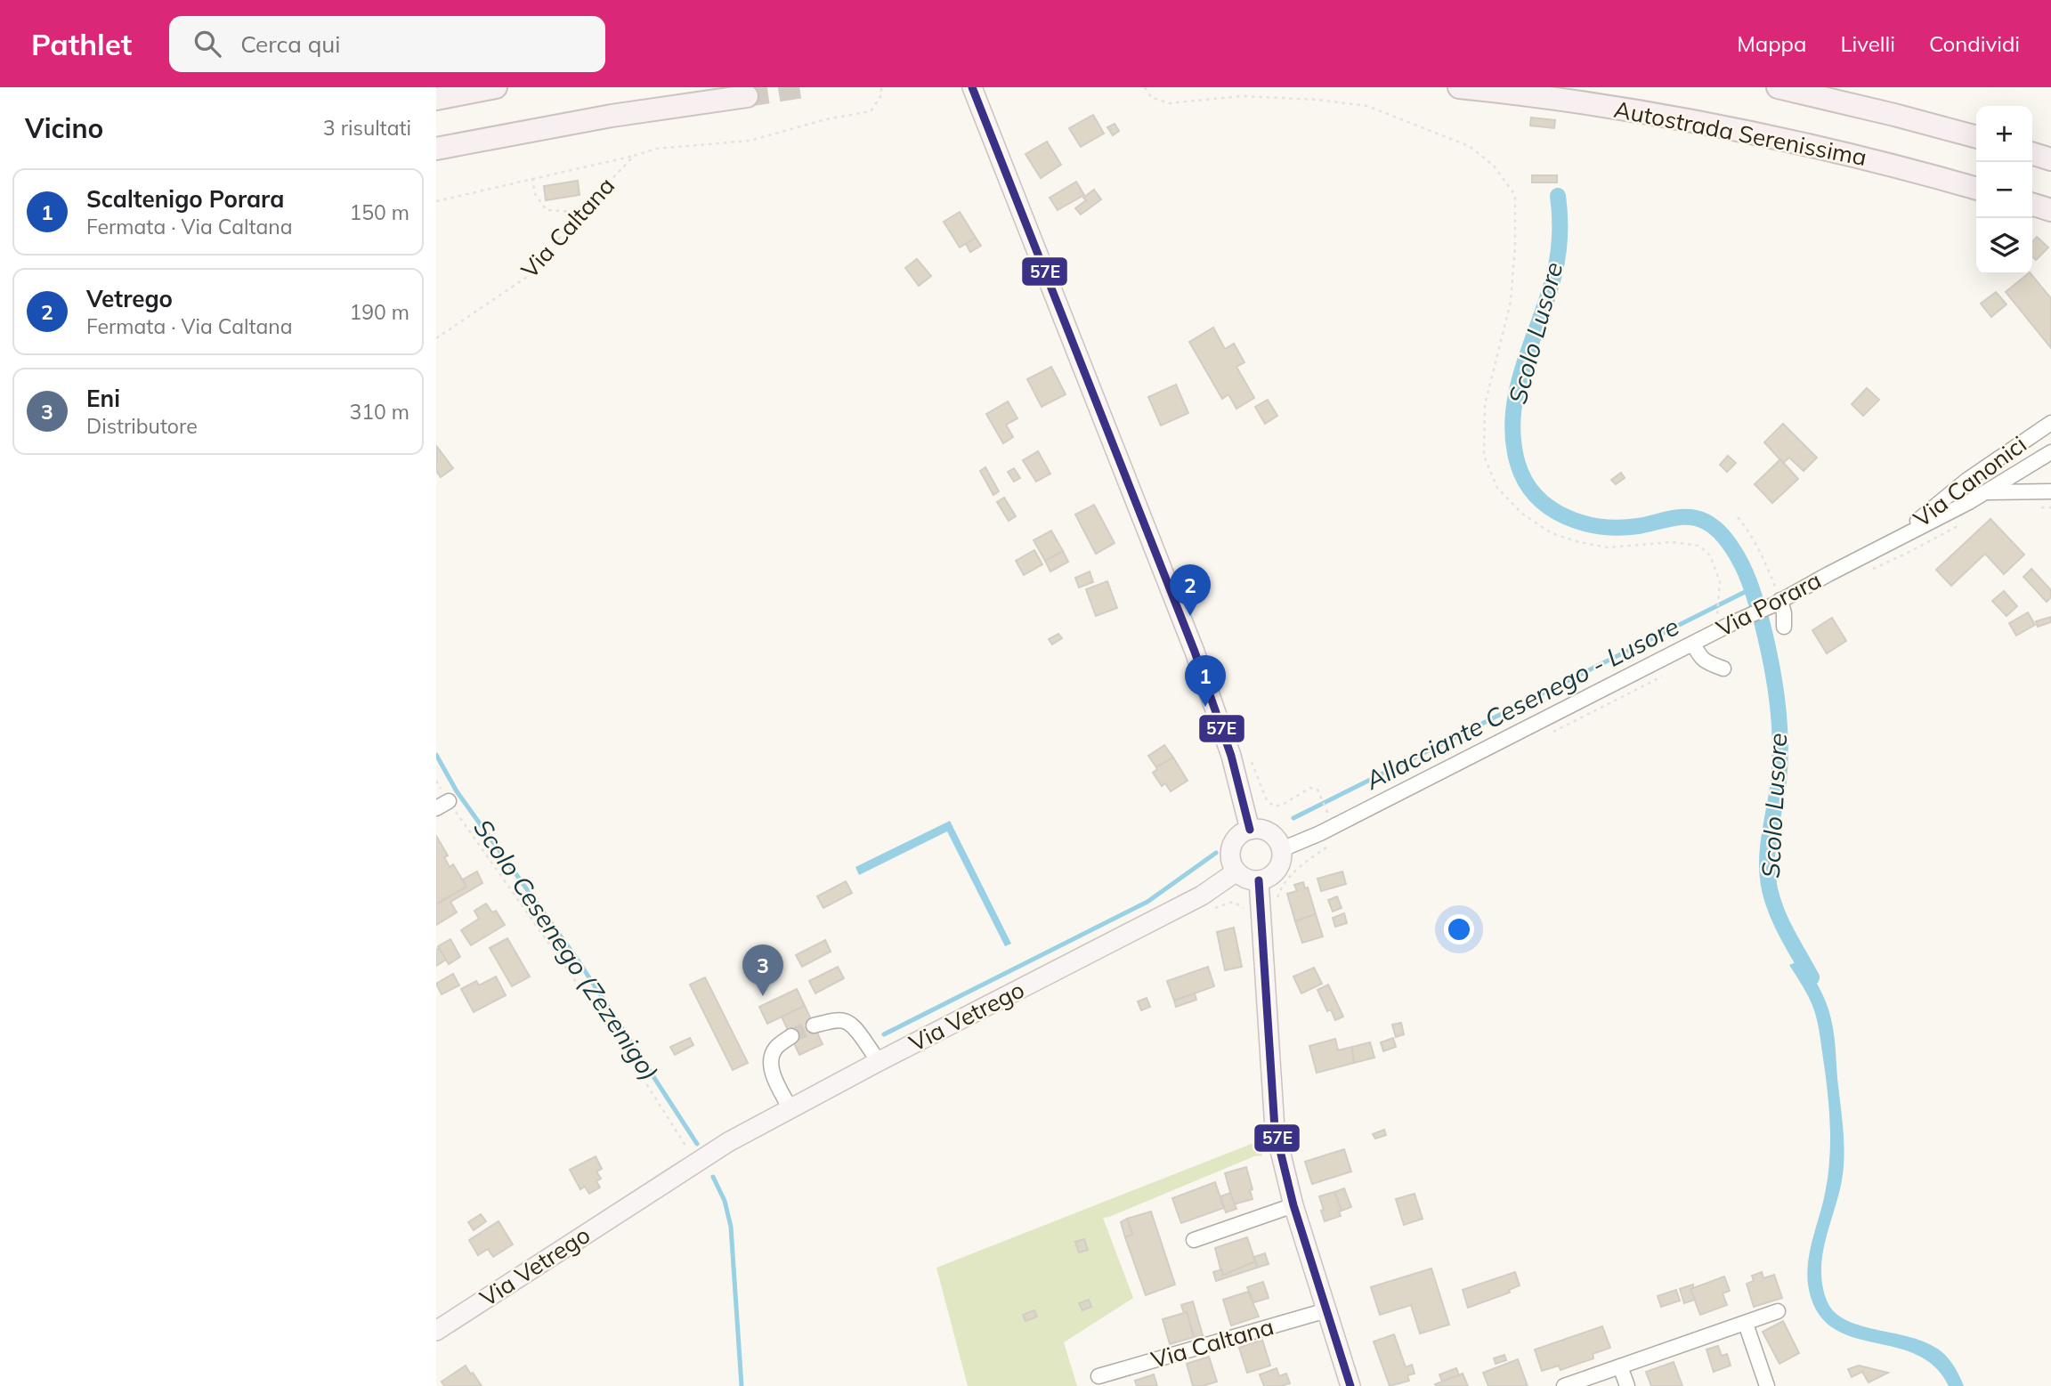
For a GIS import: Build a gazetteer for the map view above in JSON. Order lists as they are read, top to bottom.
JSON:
{
  "streets": {
    "highway": ["Autostrada Serenissima"],
    "main road": ["Via Vetrego"],
    "street": ["Via Caltana", "Via Canonici", "Via Porara"]
  },
  "crossings": [
    ["Via Canonici", "Via Porara"],
    ["Via Porara", "Via Vetrego"]
  ],
  "water": ["Scolo Lusore", "Allacciante Cesenego - Lusore", "Scolo Cesenego (Zezenigo)"],
  "lines": ["transit line 57E"],
  "page": {
    "header": "Pathlet",
    "search": "Cerca qui",
    "nav": ["Mappa", "Livelli", "Condividi"],
    "heading": ["Vicino", "3 risultati"],
    "map_buttons": ["+", "−"],
    "list": [
      {
        "mark": "1",
        "name": "Scaltenigo Porara",
        "note": "Fermata · Via Caltana",
        "value": "150 m"
      },
      {
        "mark": "2",
        "name": "Vetrego",
        "note": "Fermata · Via Caltana",
        "value": "190 m"
      },
      {
        "mark": "3",
        "name": "Eni",
        "note": "Distributore",
        "value": "310 m"
      }
    ],
    "pins": ["2", "1", "3"]
  }
}
